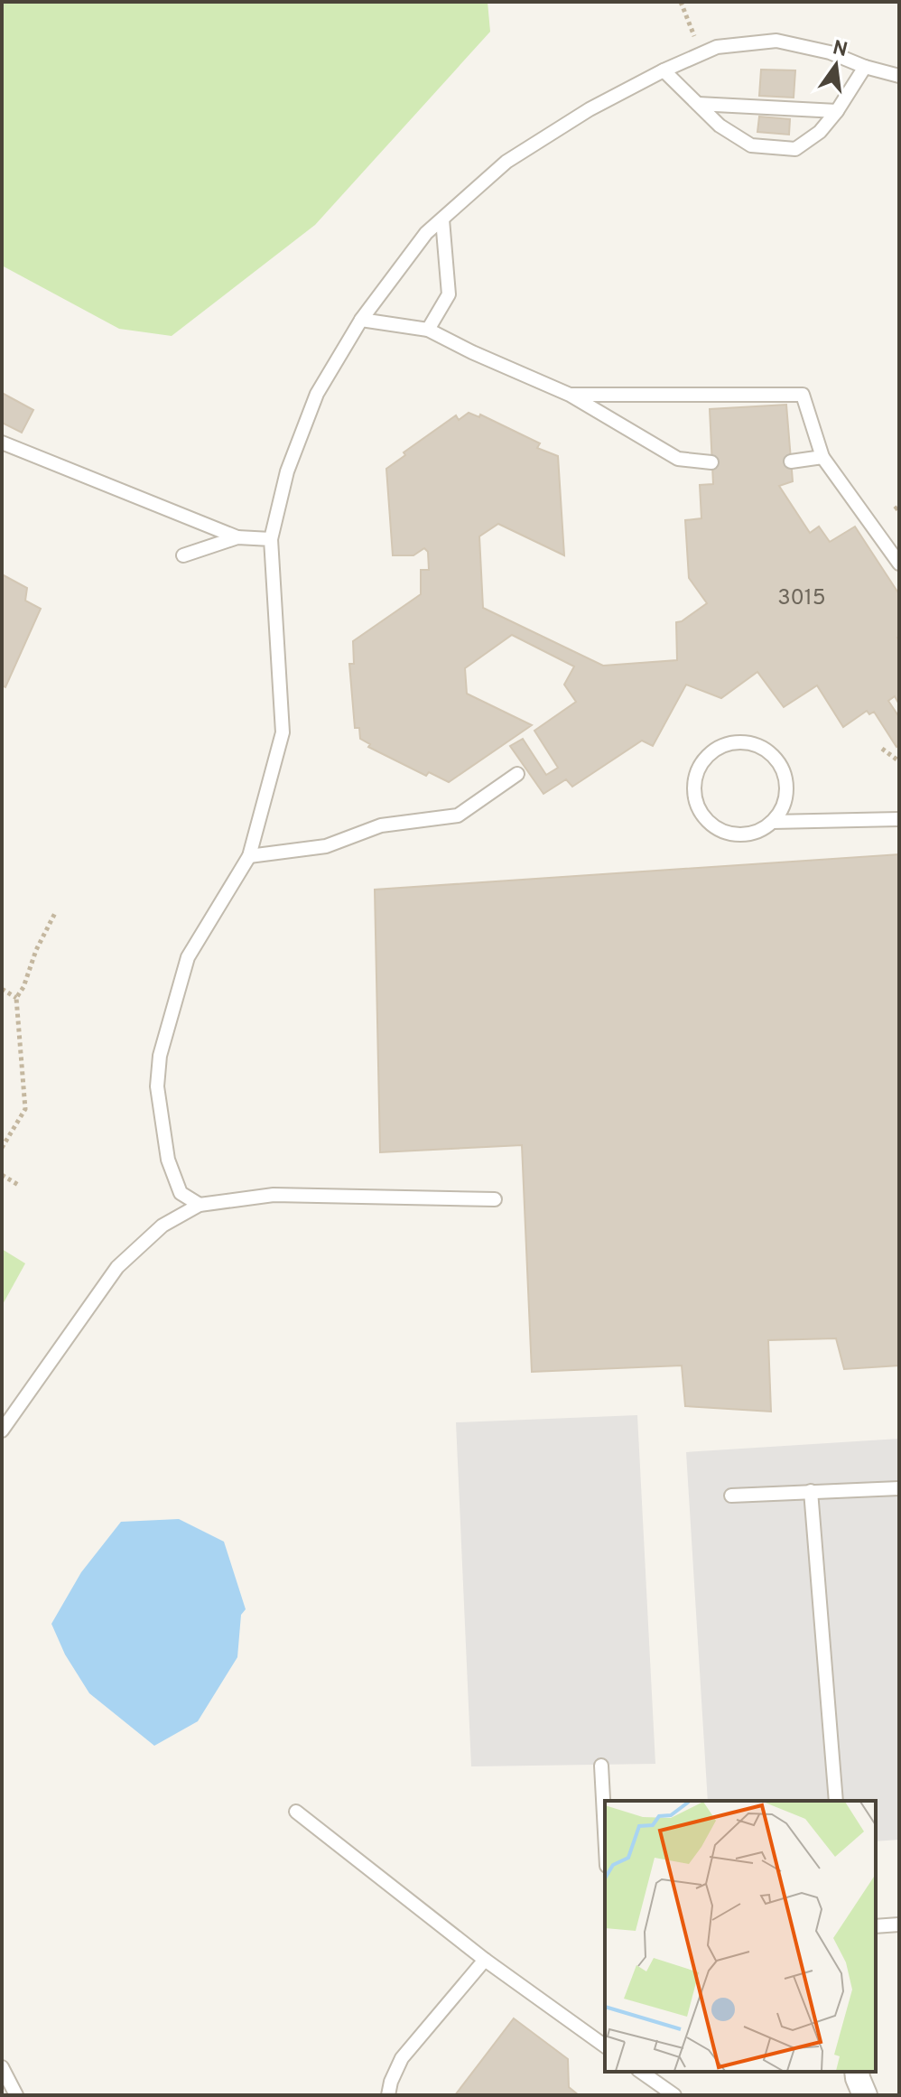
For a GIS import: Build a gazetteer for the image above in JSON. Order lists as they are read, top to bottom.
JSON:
{
  "house_numbers": ["3015"],
  "north": "top"
}
